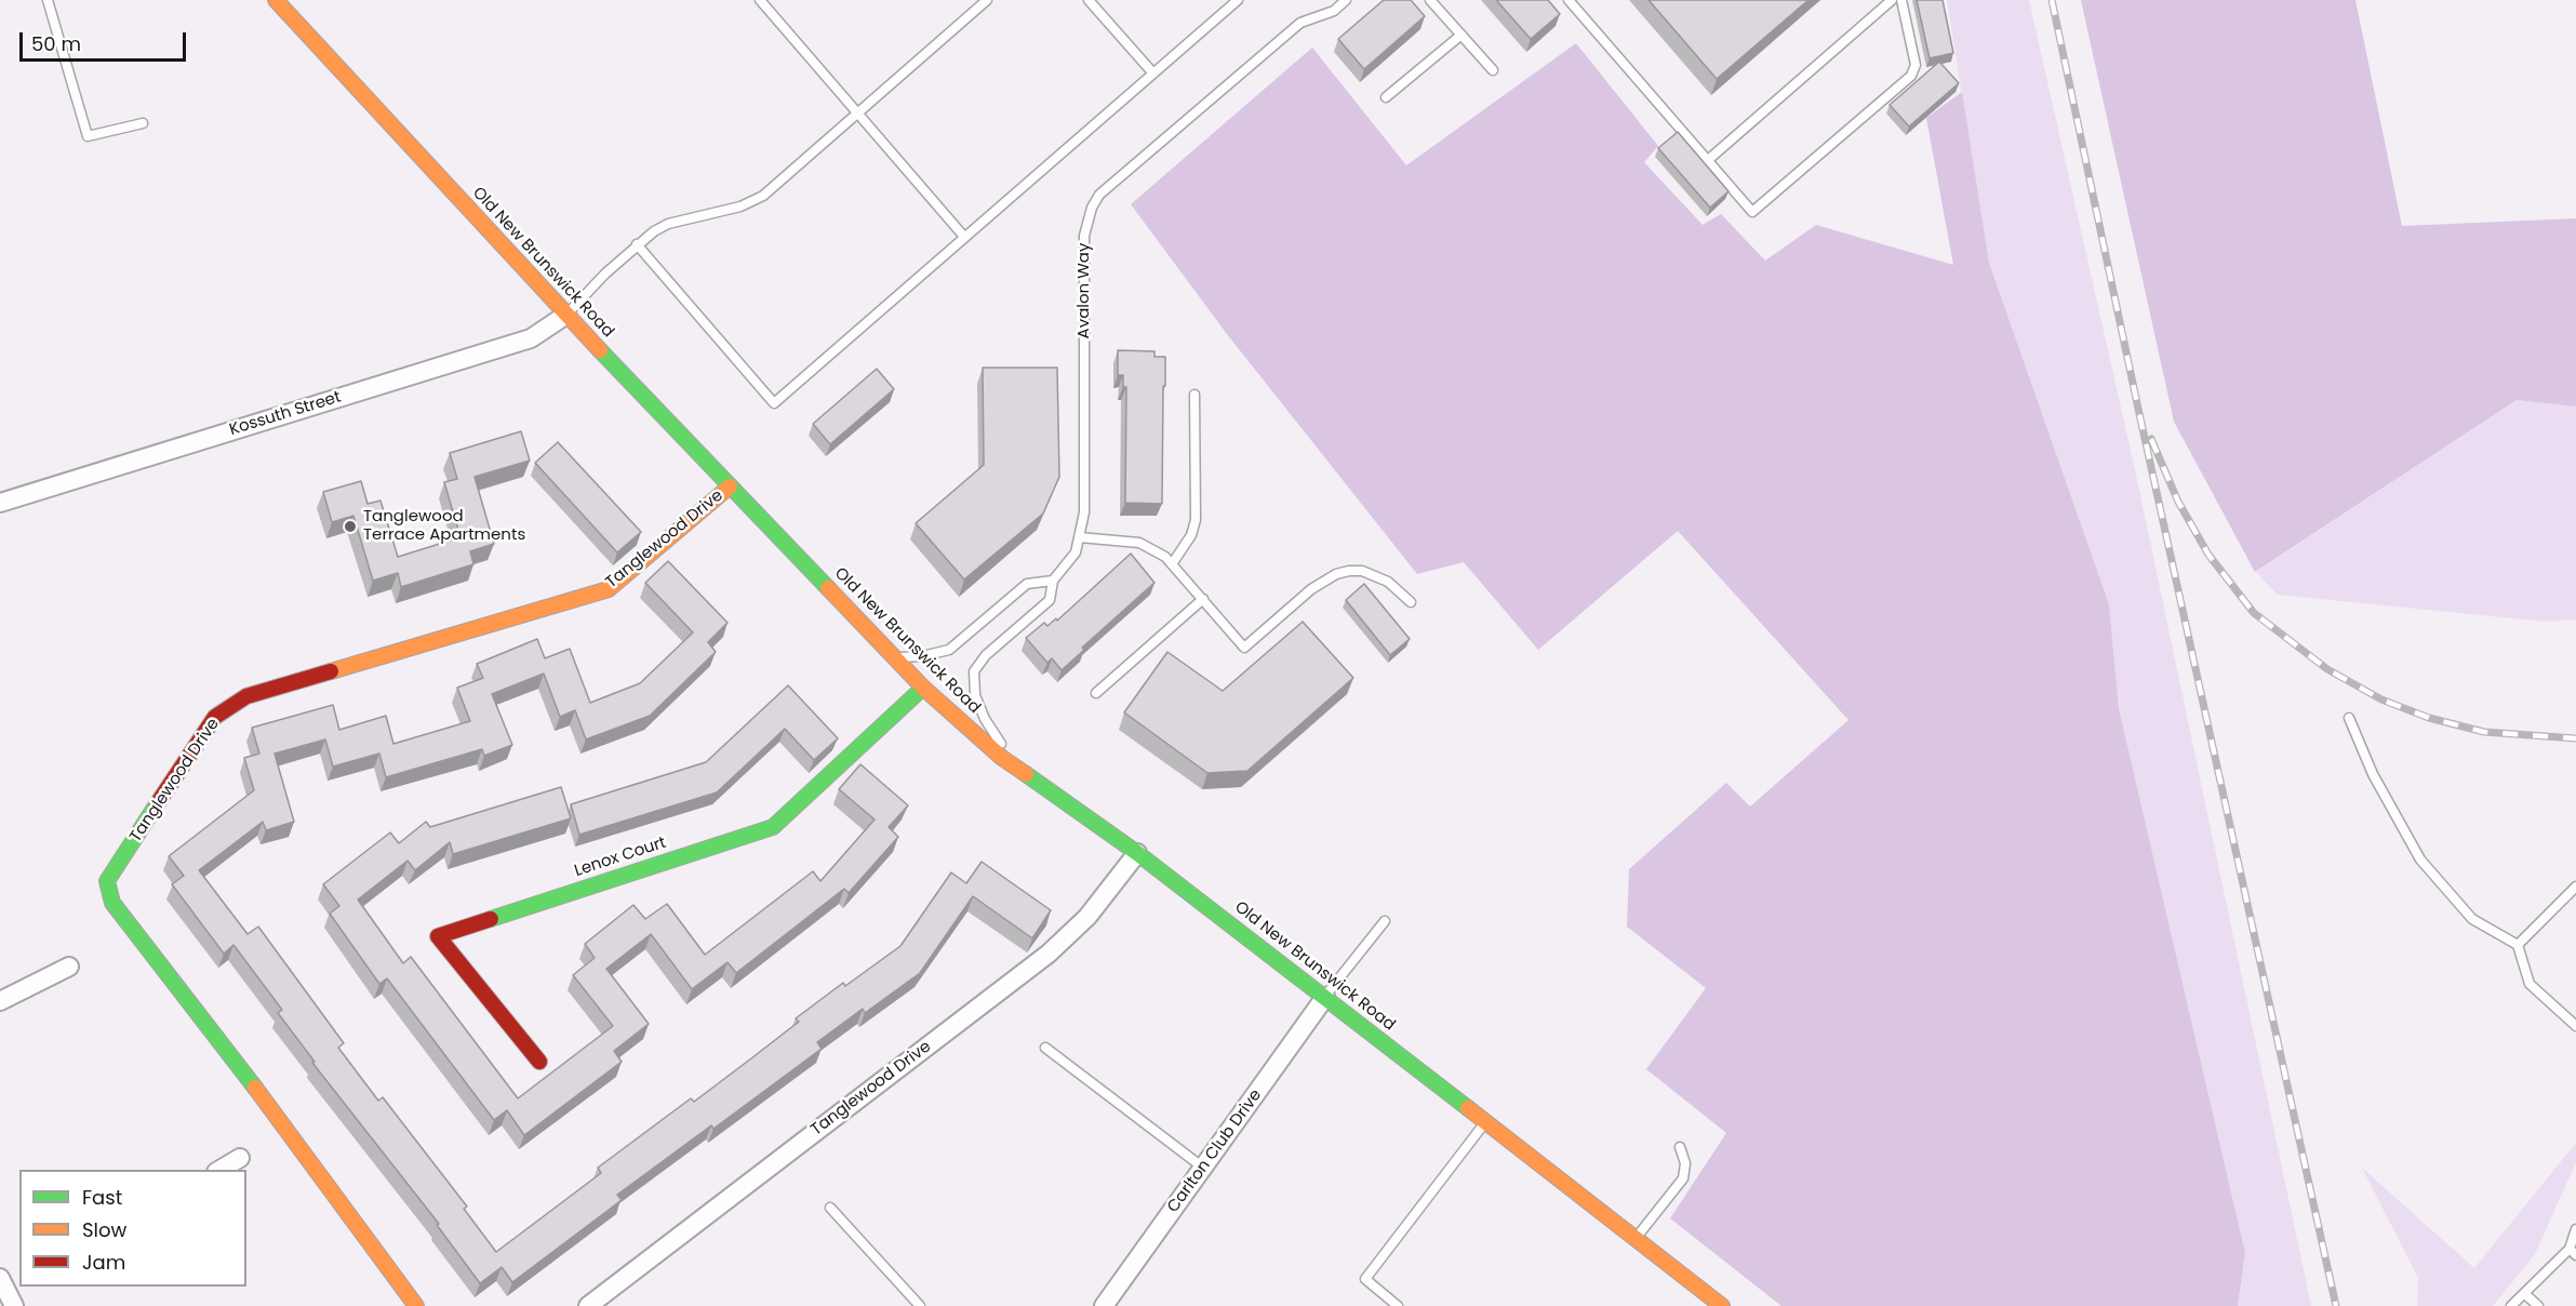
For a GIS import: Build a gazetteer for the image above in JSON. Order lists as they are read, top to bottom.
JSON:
{
  "streets": {
    "street": [
      "Old New Brunswick Road",
      "Kossuth Street",
      "Tanglewood Drive",
      "Lenox Court",
      "Carlton Club Drive"
    ],
    "lane": ["Avalon Way"]
  },
  "crossings": [
    ["Old New Brunswick Road", "Avalon Way"],
    ["Old New Brunswick Road", "Kossuth Street"],
    ["Old New Brunswick Road", "Tanglewood Drive"],
    ["Old New Brunswick Road", "Lenox Court"],
    ["Old New Brunswick Road", "Carlton Club Drive"]
  ],
  "places": ["Tanglewood Terrace Apartments"],
  "legend": ["Fast", "Slow", "Jam"],
  "scale_bar": "50 m"
}
